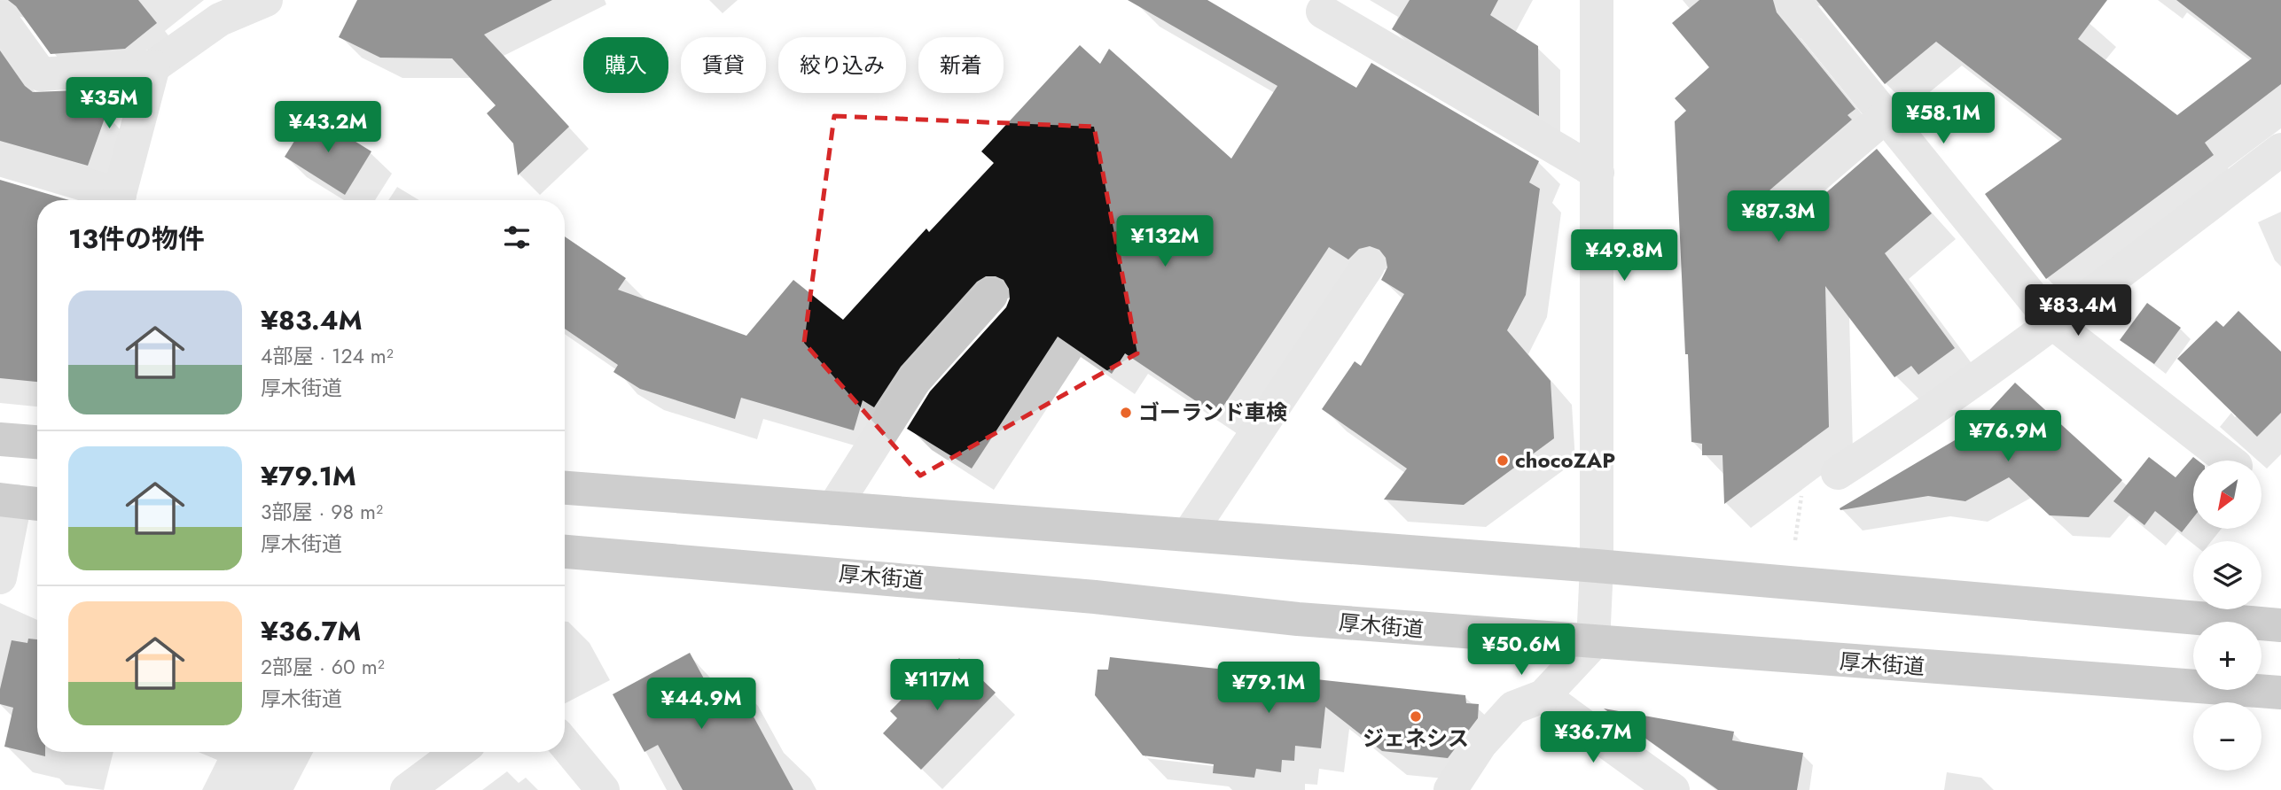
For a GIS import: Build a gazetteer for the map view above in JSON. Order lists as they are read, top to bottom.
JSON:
{
  "streets": {
    "highway": ["厚木街道"]
  },
  "places": ["ゴーランド車検", "chocoZAP", "ジェネシス"],
  "north": "bottom left",
  "page": {
    "chip": [
      "購入",
      "賃貸",
      "絞り込み",
      "新着"
    ],
    "price": [
      "¥35M",
      "¥58.1M",
      "¥43.2M",
      "¥87.3M",
      "¥132M",
      "¥49.8M",
      "¥83.4M",
      "¥76.9M",
      "¥50.6M",
      "¥117M",
      "¥79.1M",
      "¥44.9M",
      "¥36.7M"
    ],
    "heading": "13件の物件",
    "list": [
      {
        "name": "¥83.4M",
        "note": "4部屋 · 124 m² · 厚木街道"
      },
      {
        "name": "¥79.1M",
        "note": "3部屋 · 98 m² · 厚木街道"
      },
      {
        "name": "¥36.7M",
        "note": "2部屋 · 60 m² · 厚木街道"
      }
    ],
    "map_buttons": ["+", "−"]
  }
}
